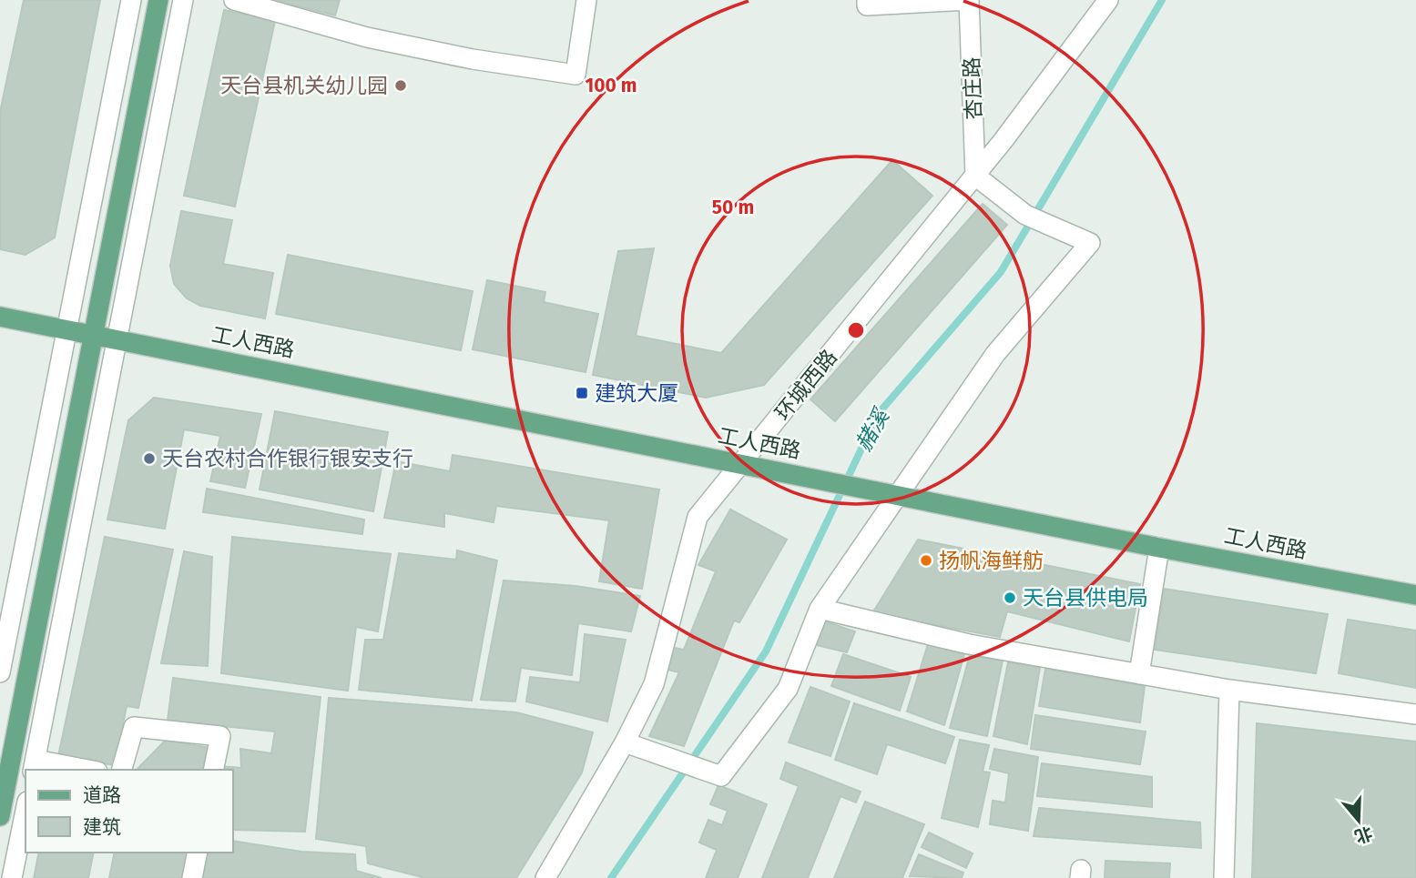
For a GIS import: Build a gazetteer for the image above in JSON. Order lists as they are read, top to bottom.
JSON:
{
  "streets": {
    "main road": ["工人西路"],
    "street": ["杏庄路", "环城西路"]
  },
  "crossings": [
    ["杏庄路", "环城西路"],
    ["工人西路", "环城西路"]
  ],
  "water": ["赭溪"],
  "places": {
    "other": [
      "天台县机关幼儿园",
      "天台农村合作银行银安支行",
      "扬帆海鲜舫",
      "天台县供电局"
    ],
    "transit": ["建筑大厦"]
  },
  "legend": ["道路", "建筑"],
  "north": "bottom",
  "rings": ["100 m", "50 m"]
}
